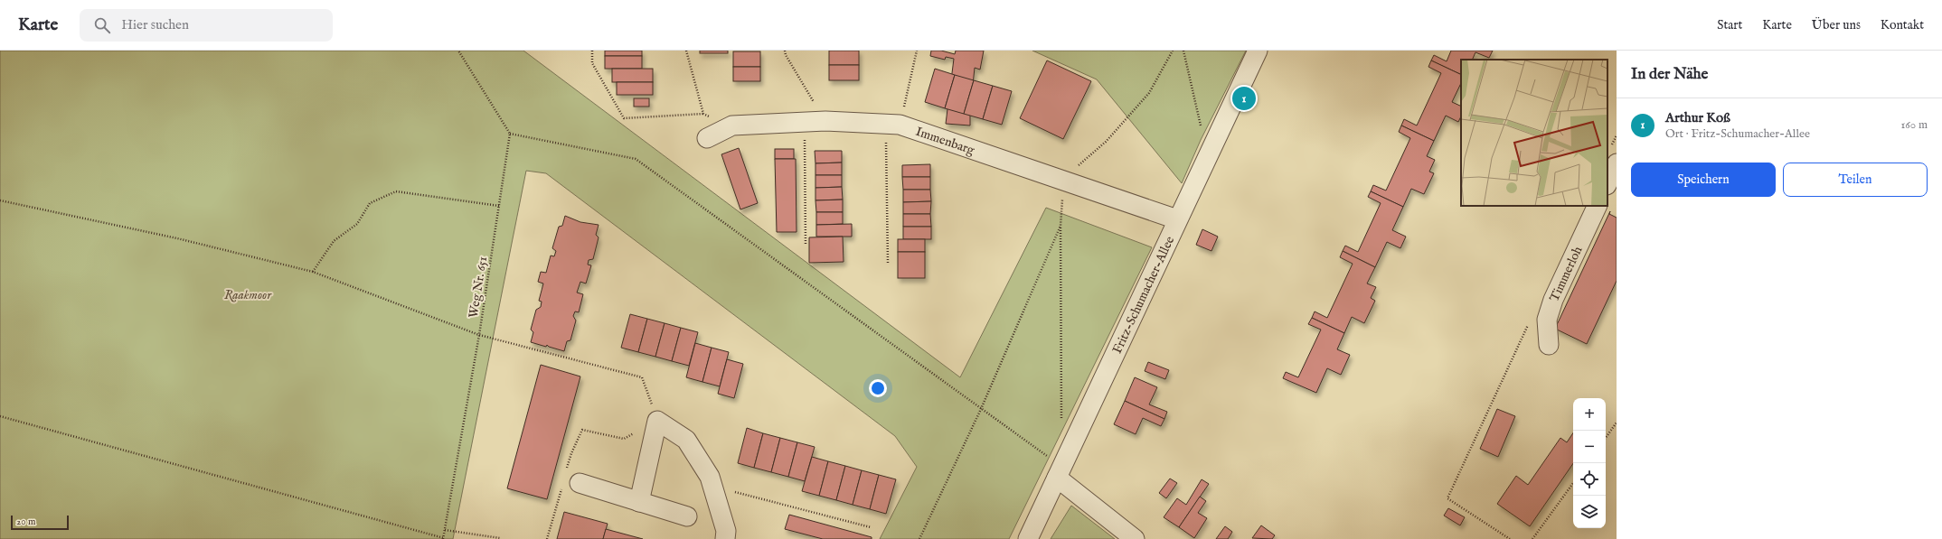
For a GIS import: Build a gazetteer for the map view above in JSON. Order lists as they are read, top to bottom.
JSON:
{
  "streets": {
    "street": ["Immenbarg", "Timmerloh", "Fritz-Schumacher-Allee"],
    "path": ["Weg Nr. 651"]
  },
  "crossings": [
    ["Immenbarg", "Fritz-Schumacher-Allee"]
  ],
  "parks": ["Raakmoor"],
  "scale_bar": "20 m",
  "page": {
    "header": "Karte",
    "search": "Hier suchen",
    "nav": [
      "Start",
      "Karte",
      "Über uns",
      "Kontakt"
    ],
    "heading": "In der Nähe",
    "pins": "1",
    "list": [
      {
        "mark": "1",
        "name": "Arthur Koß",
        "note": "Ort · Fritz-Schumacher-Allee",
        "value": "160 m"
      }
    ],
    "buttons": ["Speichern", "Teilen"],
    "map_buttons": ["+", "−"],
    "scale": "20 m"
  }
}
